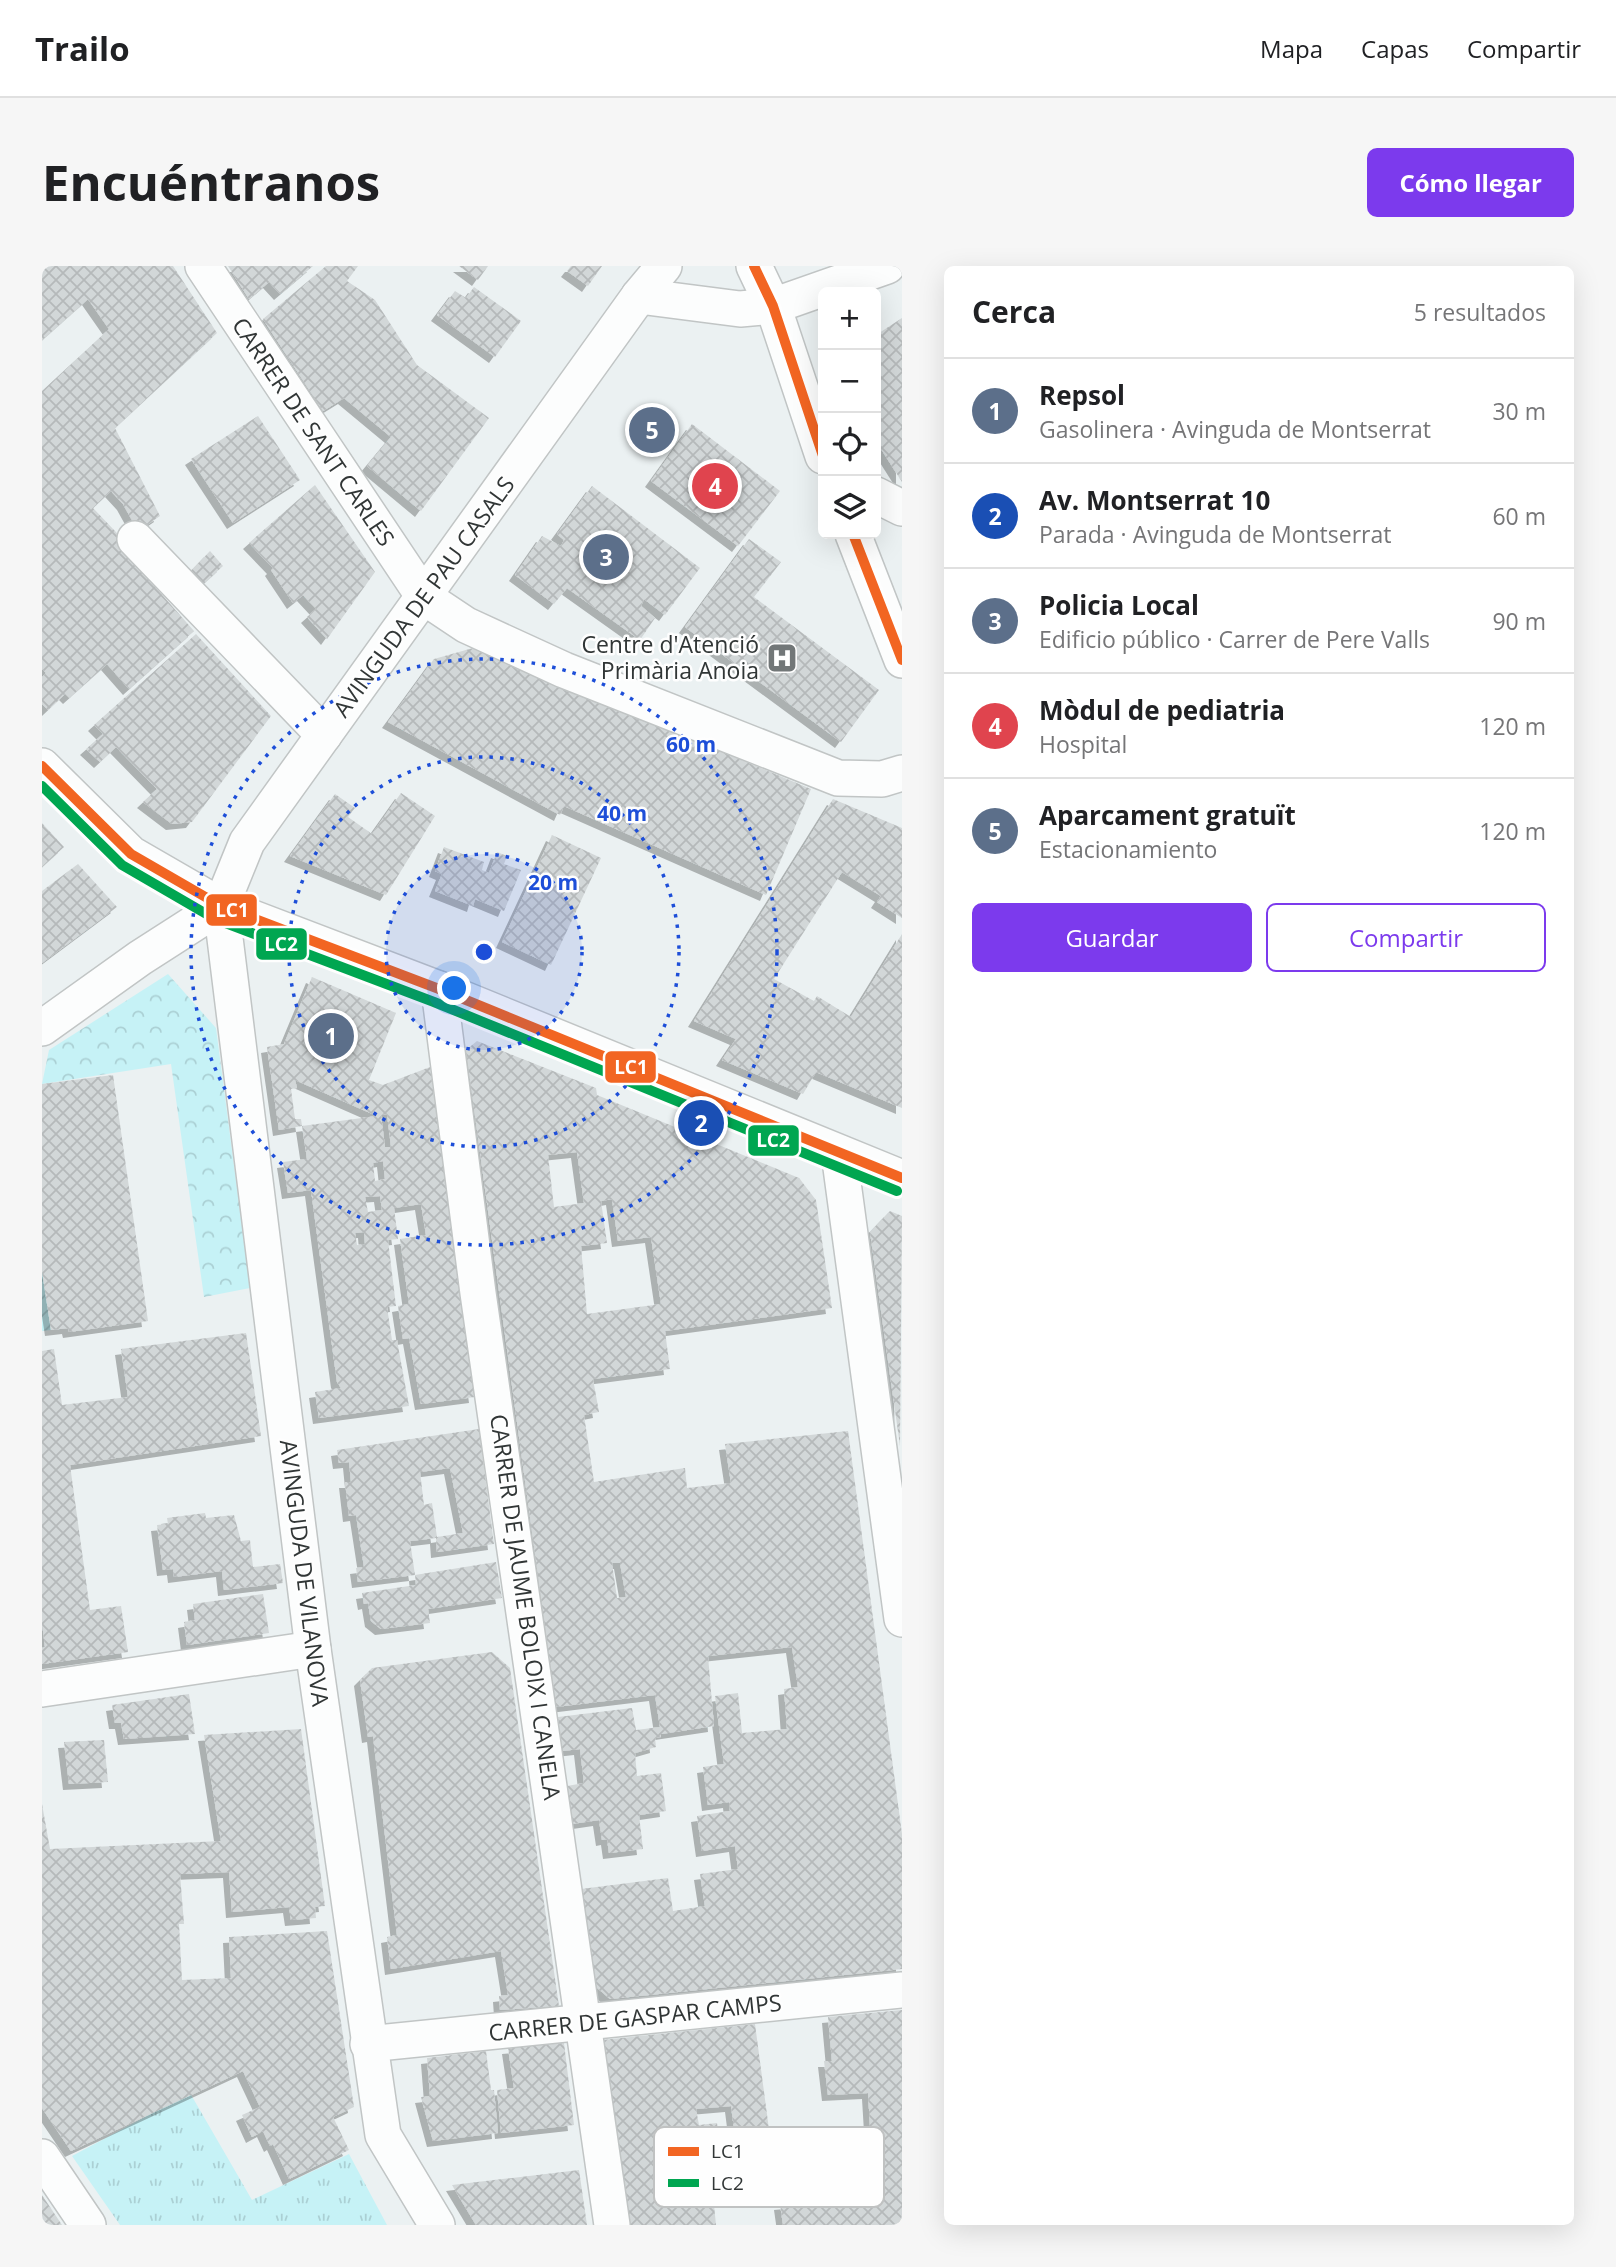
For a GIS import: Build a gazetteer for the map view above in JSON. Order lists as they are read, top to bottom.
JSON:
{
  "streets": {
    "street": [
      "CARRER DE SANT CARLES",
      "AVINGUDA DE PAU CASALS",
      "AVINGUDA DE VILANOVA",
      "CARRER DE JAUME BOLOIX I CANELA",
      "CARRER DE GASPAR CAMPS"
    ]
  },
  "crossings": [
    ["CARRER DE SANT CARLES", "AVINGUDA DE PAU CASALS"],
    ["AVINGUDA DE PAU CASALS", "AVINGUDA DE VILANOVA"],
    ["AVINGUDA DE VILANOVA", "CARRER DE GASPAR CAMPS"],
    ["CARRER DE JAUME BOLOIX I CANELA", "CARRER DE GASPAR CAMPS"]
  ],
  "places": {
    "hospital": ["Centre d'Atenció Primària Anoia"]
  },
  "lines": ["transit line LC1", "transit line LC2"],
  "legend": ["LC1", "LC2"],
  "page": {
    "header": "Trailo",
    "nav": ["Mapa", "Capas", "Compartir"],
    "buttons": [
      "Cómo llegar",
      ["Guardar", "Compartir"]
    ],
    "title": "Encuéntranos",
    "heading": ["Cerca", "5 resultados"],
    "map_buttons": ["+", "−"],
    "list": [
      {
        "mark": "1",
        "name": "Repsol",
        "note": "Gasolinera · Avinguda de Montserrat",
        "value": "30 m"
      },
      {
        "mark": "2",
        "name": "Av. Montserrat 10",
        "note": "Parada · Avinguda de Montserrat",
        "value": "60 m"
      },
      {
        "mark": "3",
        "name": "Policia Local",
        "note": "Edificio público · Carrer de Pere Valls",
        "value": "90 m"
      },
      {
        "mark": "4",
        "name": "Mòdul de pediatria",
        "note": "Hospital",
        "value": "120 m"
      },
      {
        "mark": "5",
        "name": "Aparcament gratuït",
        "note": "Estacionamiento",
        "value": "120 m"
      }
    ],
    "pins": [
      "5",
      "4",
      "3",
      "1",
      "2"
    ]
  },
  "rings": ["60 m", "40 m", "20 m"]
}
